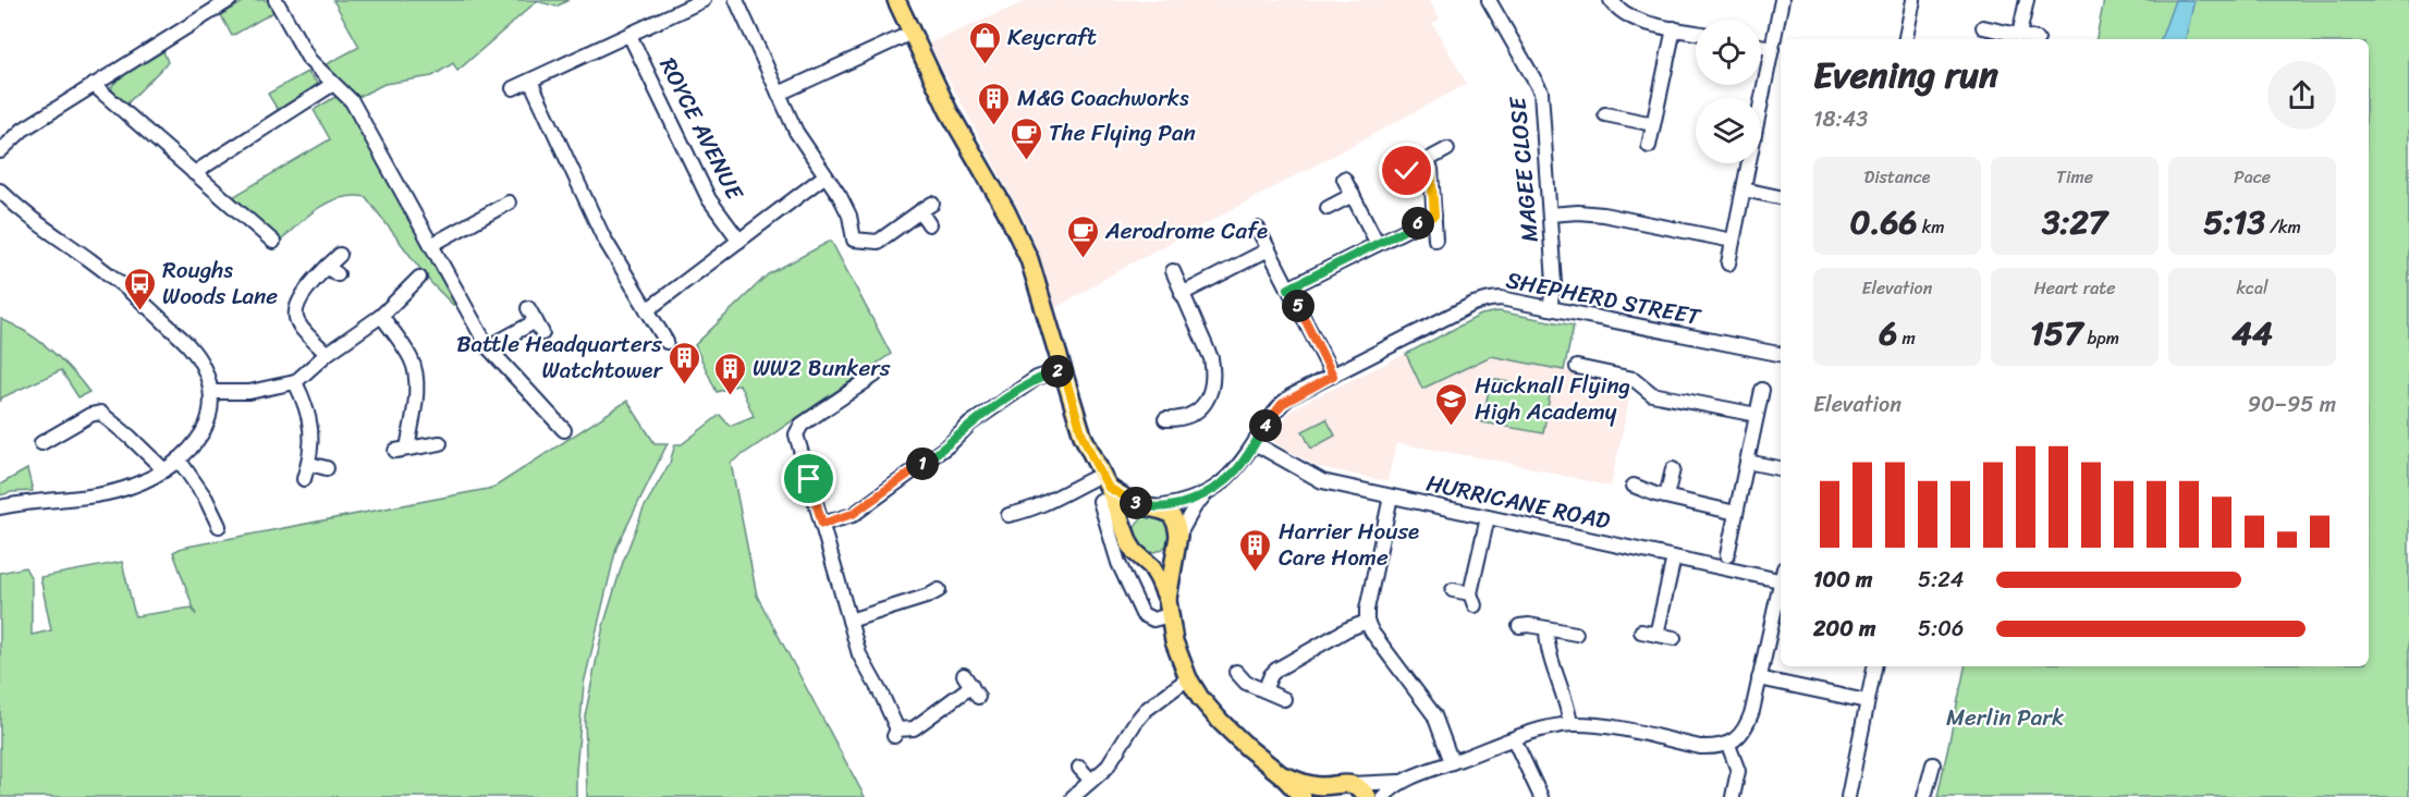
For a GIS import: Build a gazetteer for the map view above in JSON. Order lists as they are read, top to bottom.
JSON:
{
  "streets": {
    "street": [
      "ROYCE AVENUE",
      "MAGEE CLOSE",
      "SHEPHERD STREET",
      "HURRICANE ROAD"
    ]
  },
  "crossings": [
    ["MAGEE CLOSE", "SHEPHERD STREET"],
    ["SHEPHERD STREET", "HURRICANE ROAD"]
  ],
  "parks": ["Merlin Park"],
  "places": {
    "shop": ["Keycraft"],
    "building": [
      "M&G Coachworks",
      "Battle Headquarters Watchtower",
      "WW2 Bunkers",
      "Harrier House Care Home"
    ],
    "cafe": ["The Flying Pan", "Aerodrome Cafe"],
    "bus stop": ["Roughs Woods Lane"],
    "school or university": ["Hucknall Flying High Academy"]
  },
  "page": {
    "heading": ["Evening run", "18:43"],
    "stats": [
      ["Distance", "0.66 km"],
      ["Time", "3:27"],
      ["Pace", "5:13 /km"],
      ["Elevation", "6 m"],
      ["Heart rate", "157 bpm"],
      ["kcal", "44"]
    ],
    "pins": [
      "6",
      "5",
      "2",
      "4",
      "1",
      "3"
    ],
    "chart": ["Elevation", "90–95 m"],
    "list": [
      {
        "name": "100 m",
        "note": "5:24"
      },
      {
        "name": "200 m",
        "note": "5:06"
      }
    ]
  }
}
